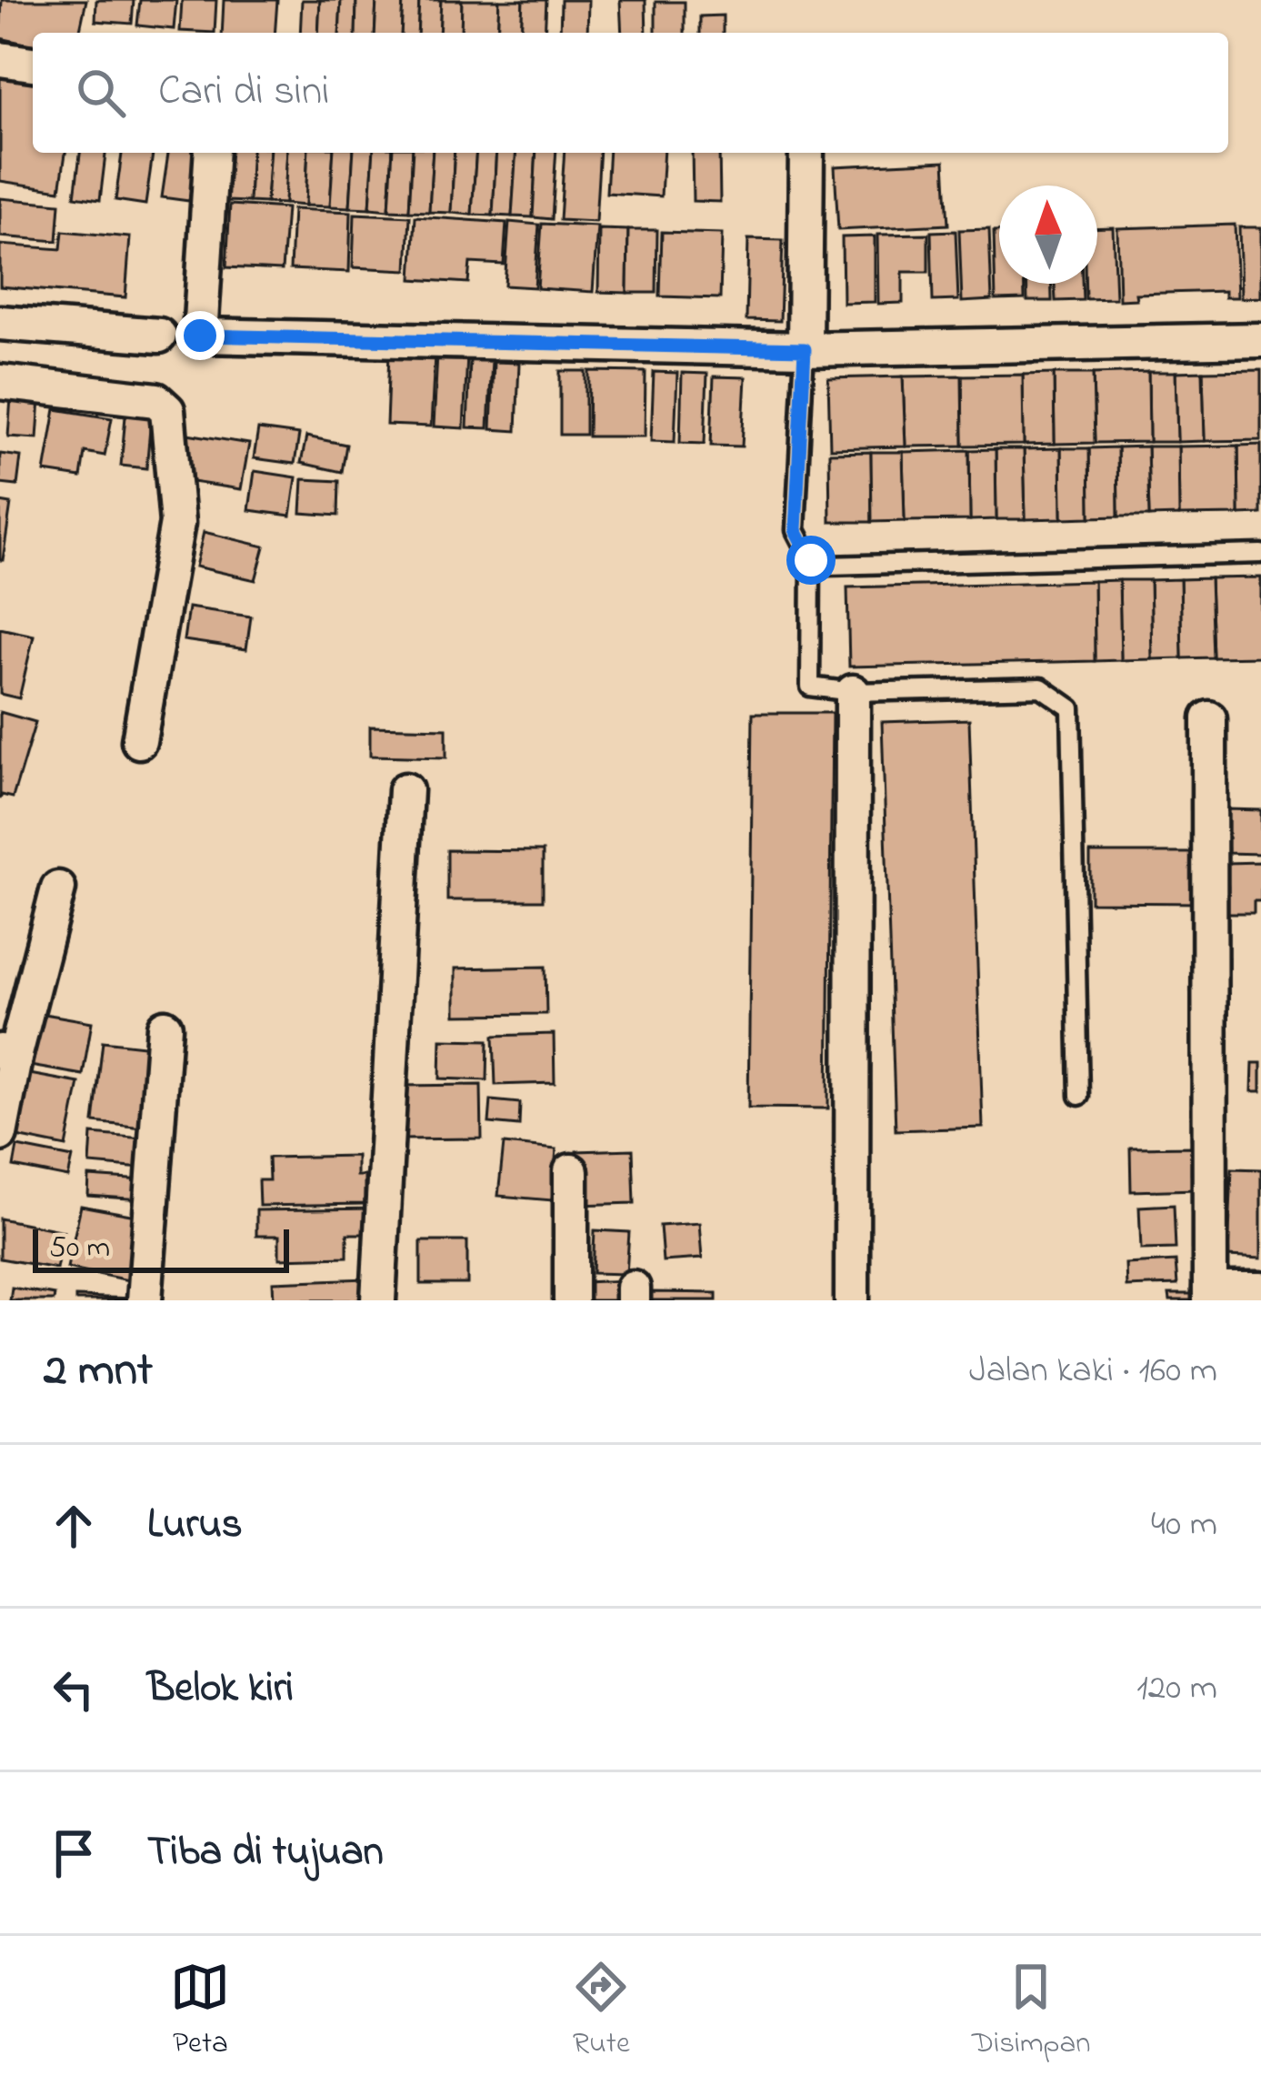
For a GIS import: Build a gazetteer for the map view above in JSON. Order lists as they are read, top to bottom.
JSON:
{
  "scale_bar": "50 m",
  "north": "top",
  "page": {
    "search": "Cari di sini",
    "scale": "50 m",
    "heading": ["2 mnt", "Jalan kaki · 160 m"],
    "list": [
      ["Lurus", "40 m"],
      ["Belok kiri", "120 m"],
      "Tiba di tujuan"
    ],
    "nav": ["Peta", "Rute", "Disimpan"]
  }
}
